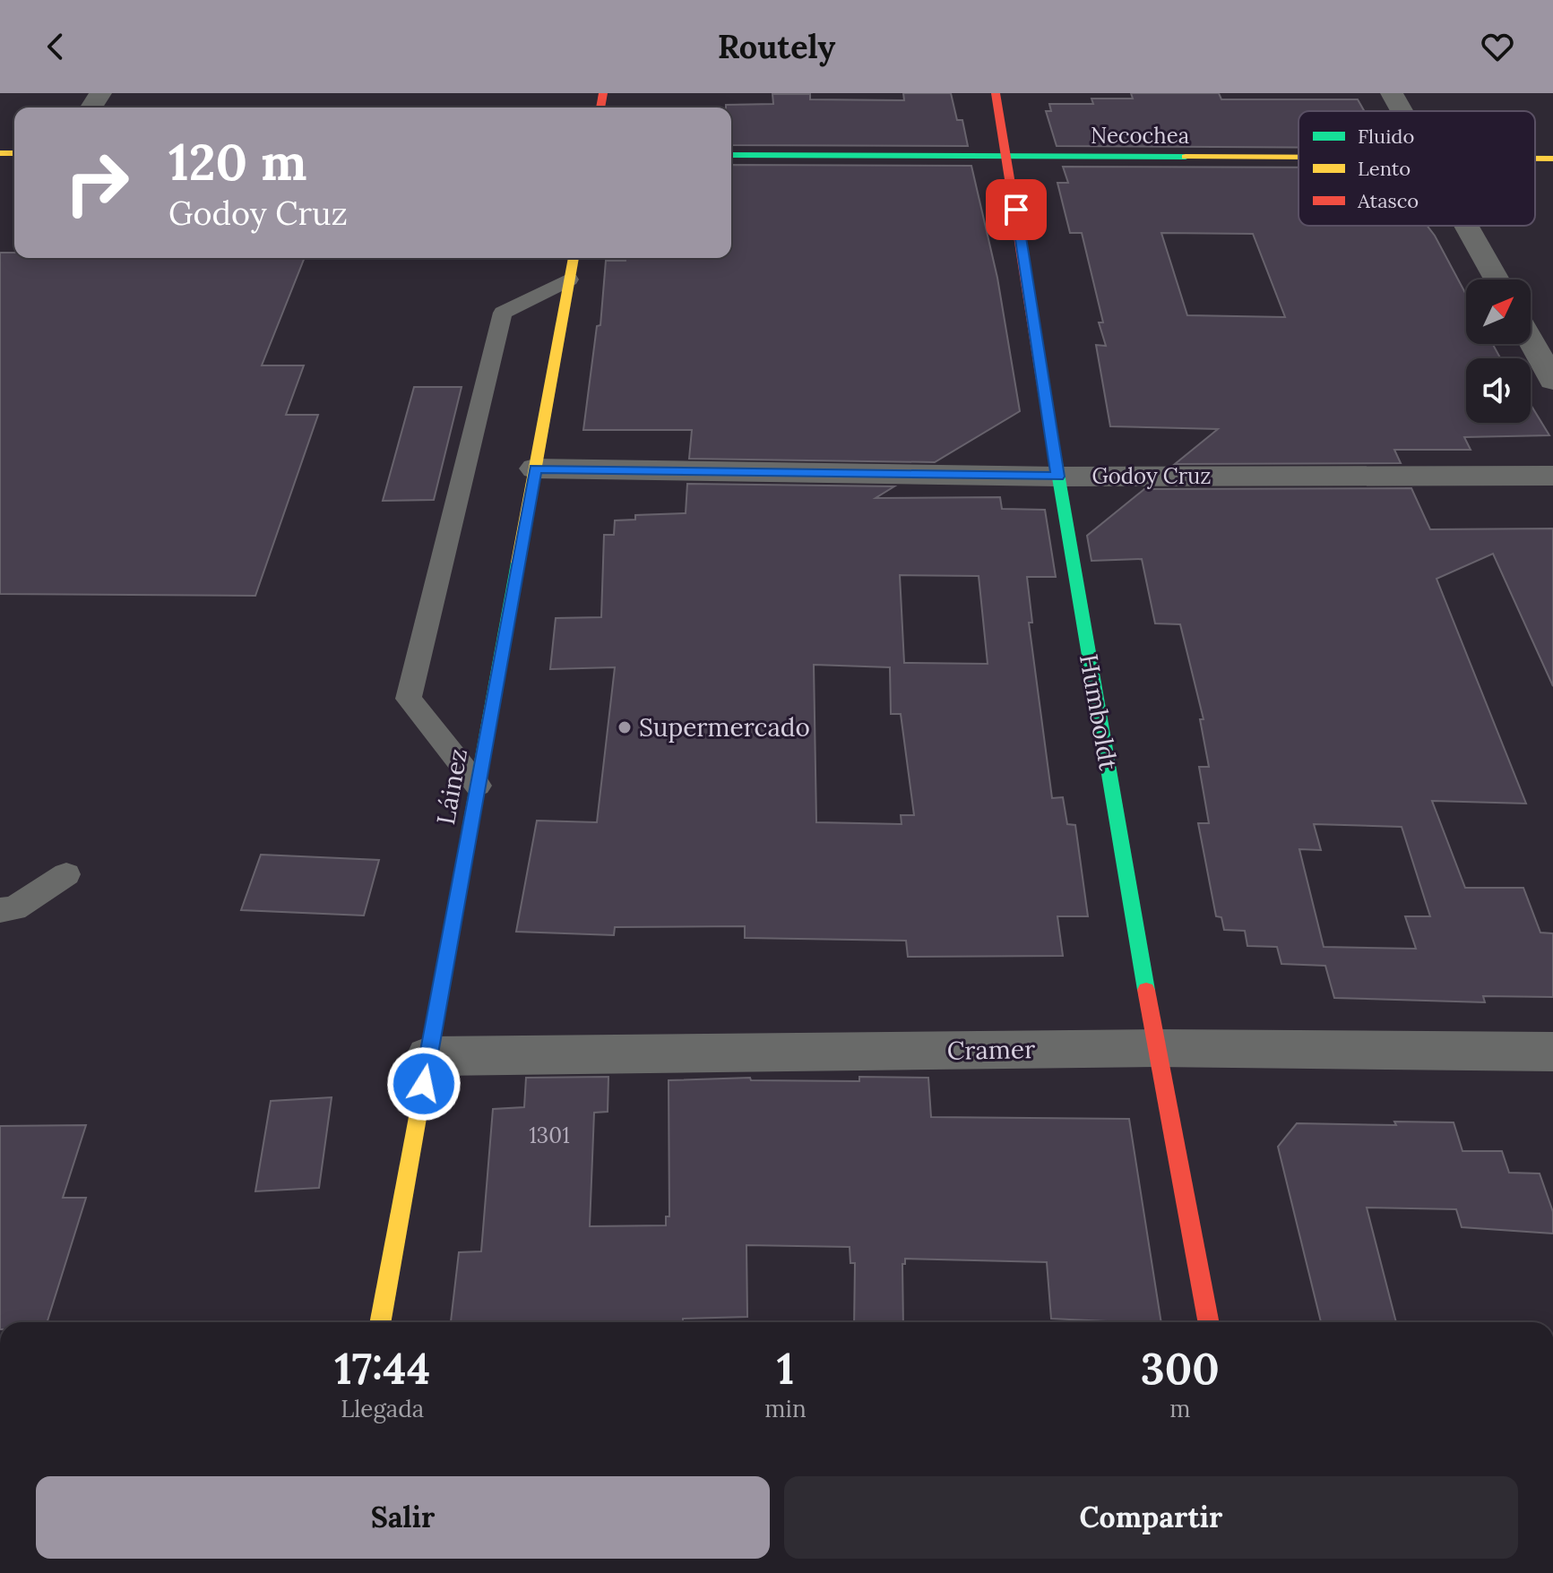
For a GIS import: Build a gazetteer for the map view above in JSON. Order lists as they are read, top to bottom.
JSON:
{
  "streets": {
    "street": [
      "Necochea",
      "Godoy Cruz",
      "Humboldt",
      "Láinez",
      "Cramer"
    ]
  },
  "crossings": [
    ["Necochea", "Humboldt"],
    ["Godoy Cruz", "Humboldt"],
    ["Godoy Cruz", "Láinez"],
    ["Humboldt", "Cramer"],
    ["Láinez", "Cramer"]
  ],
  "places": ["Supermercado"],
  "house_numbers": ["1301"],
  "legend": ["Fluido", "Lento", "Atasco"],
  "north": "top right",
  "page": {
    "header": "Routely",
    "turn": ["120 m", "Godoy Cruz"],
    "eta": [
      "17:44",
      "Llegada",
      "1",
      "min",
      "300",
      "m"
    ],
    "buttons": ["Salir", "Compartir"]
  }
}
